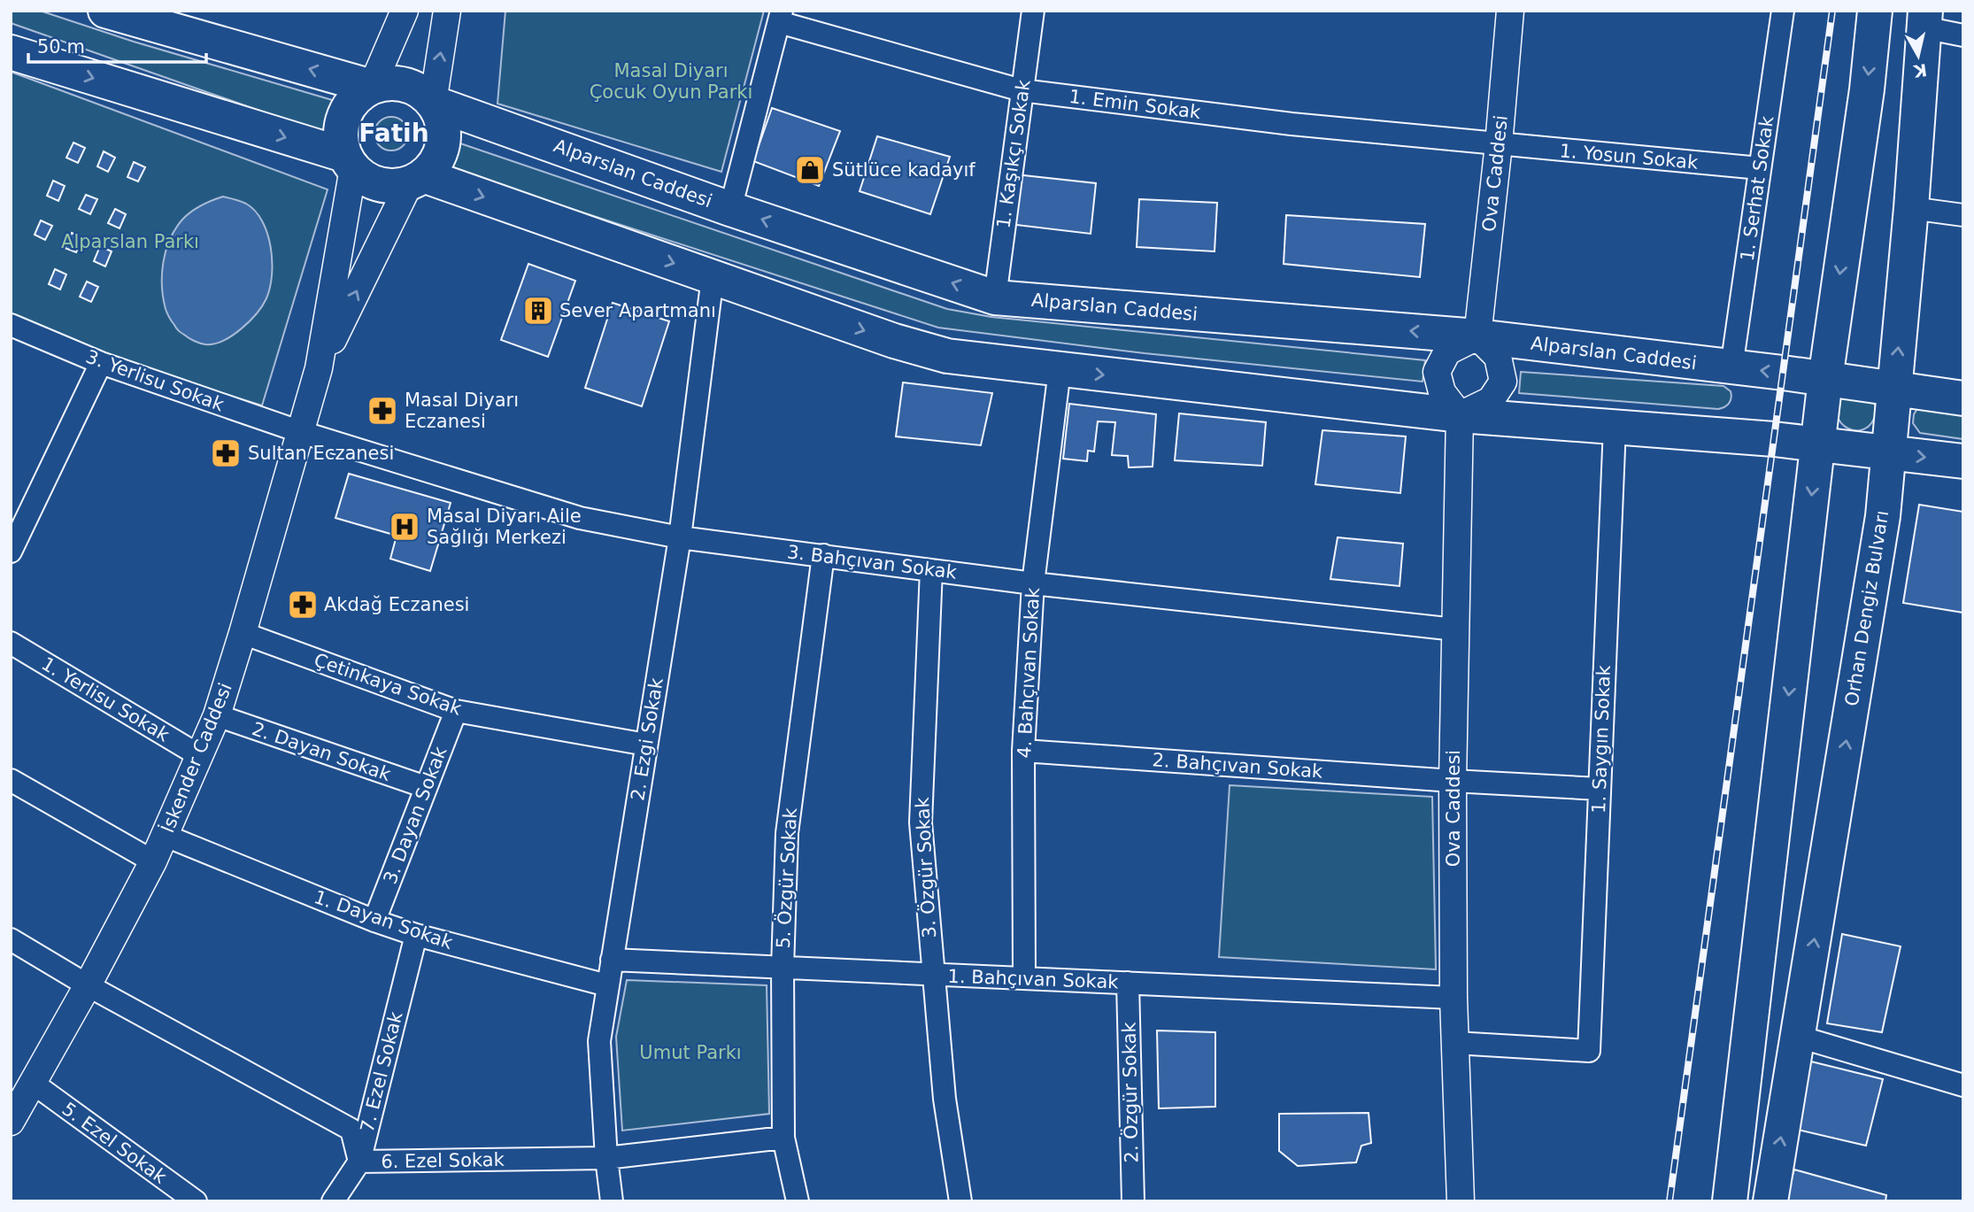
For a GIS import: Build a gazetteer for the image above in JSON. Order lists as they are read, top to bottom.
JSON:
{
  "streets": {
    "main road": ["Alparslan Caddesi", "Orhan Dengiz Bulvarı"],
    "street": [
      "1. Emin Sokak",
      "1. Kaşıkçı Sokak",
      "1. Yosun Sokak",
      "Ova Caddesi",
      "1. Serhat Sokak",
      "3. Yerlisu Sokak",
      "3. Bahçıvan Sokak",
      "4. Bahçıvan Sokak",
      "Çetinkaya Sokak",
      "1. Yerlisu Sokak",
      "2. Ezgi Sokak",
      "1. Saygın Sokak",
      "2. Dayan Sokak",
      "İskender Caddesi",
      "2. Bahçıvan Sokak",
      "3. Dayan Sokak",
      "3. Özgür Sokak",
      "5. Özgür Sokak",
      "1. Dayan Sokak",
      "1. Bahçıvan Sokak",
      "7. Ezel Sokak",
      "2. Özgür Sokak",
      "5. Ezel Sokak",
      "6. Ezel Sokak"
    ]
  },
  "crossings": [
    ["1. Emin Sokak", "1. Kaşıkçı Sokak"],
    ["1. Emin Sokak", "1. Yosun Sokak"],
    ["1. Emin Sokak", "Ova Caddesi"],
    ["1. Kaşıkçı Sokak", "Alparslan Caddesi"],
    ["1. Yosun Sokak", "Ova Caddesi"],
    ["1. Yosun Sokak", "1. Serhat Sokak"],
    ["Alparslan Caddesi", "Ova Caddesi"],
    ["Alparslan Caddesi", "1. Serhat Sokak"],
    ["Alparslan Caddesi", "Orhan Dengiz Bulvarı"],
    ["Ova Caddesi", "3. Bahçıvan Sokak"],
    ["Ova Caddesi", "1. Saygın Sokak"],
    ["Ova Caddesi", "2. Bahçıvan Sokak"],
    ["Ova Caddesi", "1. Bahçıvan Sokak"],
    ["3. Yerlisu Sokak", "3. Bahçıvan Sokak"],
    ["3. Yerlisu Sokak", "İskender Caddesi"],
    ["3. Bahçıvan Sokak", "4. Bahçıvan Sokak"],
    ["3. Bahçıvan Sokak", "2. Ezgi Sokak"],
    ["3. Bahçıvan Sokak", "İskender Caddesi"],
    ["3. Bahçıvan Sokak", "3. Özgür Sokak"],
    ["3. Bahçıvan Sokak", "5. Özgür Sokak"],
    ["4. Bahçıvan Sokak", "2. Bahçıvan Sokak"],
    ["4. Bahçıvan Sokak", "1. Bahçıvan Sokak"],
    ["Çetinkaya Sokak", "2. Ezgi Sokak"],
    ["Çetinkaya Sokak", "İskender Caddesi"],
    ["Çetinkaya Sokak", "3. Dayan Sokak"],
    ["1. Yerlisu Sokak", "İskender Caddesi"],
    ["2. Ezgi Sokak", "1. Dayan Sokak"],
    ["2. Ezgi Sokak", "1. Bahçıvan Sokak"],
    ["2. Ezgi Sokak", "6. Ezel Sokak"],
    ["1. Saygın Sokak", "2. Bahçıvan Sokak"],
    ["2. Dayan Sokak", "İskender Caddesi"],
    ["2. Dayan Sokak", "3. Dayan Sokak"],
    ["İskender Caddesi", "1. Dayan Sokak"],
    ["İskender Caddesi", "5. Ezel Sokak"],
    ["İskender Caddesi", "6. Ezel Sokak"],
    ["3. Dayan Sokak", "1. Dayan Sokak"],
    ["3. Özgür Sokak", "1. Bahçıvan Sokak"],
    ["5. Özgür Sokak", "1. Bahçıvan Sokak"],
    ["5. Özgür Sokak", "6. Ezel Sokak"],
    ["1. Dayan Sokak", "7. Ezel Sokak"],
    ["1. Bahçıvan Sokak", "2. Özgür Sokak"],
    ["7. Ezel Sokak", "6. Ezel Sokak"]
  ],
  "districts": ["Fatih"],
  "parks": ["Masal Diyarı Çocuk Oyun Parkı", "Alparslan Parkı", "Umut Parkı"],
  "places": {
    "shop": ["Sütlüce kadayıf"],
    "building": ["Sever Apartmanı"],
    "pharmacy": ["Masal Diyarı Eczanesi", "Sultan Eczanesi", "Akdağ Eczanesi"],
    "hospital": ["Masal Diyarı Aile Sağlığı Merkezi"]
  },
  "scale_bar": "50 m",
  "north": "bottom"
}
